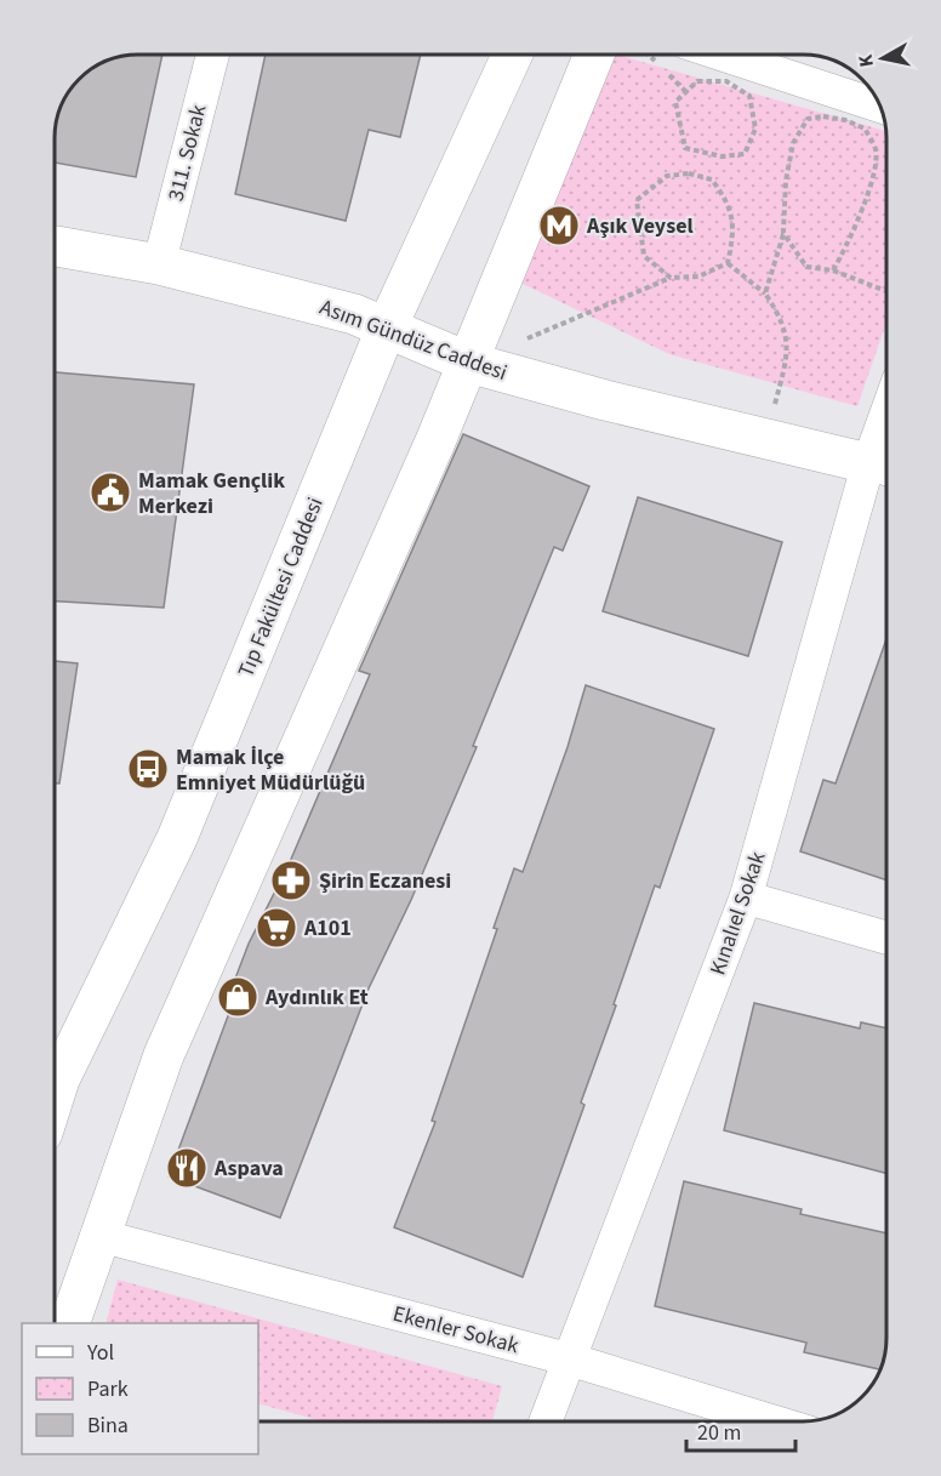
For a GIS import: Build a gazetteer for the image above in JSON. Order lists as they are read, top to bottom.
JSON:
{
  "streets": {
    "main road": ["Asım Gündüz Caddesi", "Tıp Fakültesi Caddesi"],
    "street": ["311. Sokak", "Kınalıel Sokak", "Ekenler Sokak"]
  },
  "crossings": [
    ["311. Sokak", "Asım Gündüz Caddesi"],
    ["Asım Gündüz Caddesi", "Tıp Fakültesi Caddesi"],
    ["Asım Gündüz Caddesi", "Kınalıel Sokak"],
    ["Kınalıel Sokak", "Ekenler Sokak"]
  ],
  "places": {
    "metro station": ["Aşık Veysel"],
    "public building": ["Mamak Gençlik Merkezi"],
    "bus stop": ["Mamak İlçe Emniyet Müdürlüğü"],
    "pharmacy": ["Şirin Eczanesi"],
    "supermarket": ["A101"],
    "shop": ["Aydınlık Et"],
    "restaurant": ["Aspava"]
  },
  "legend": ["Yol", "Park", "Bina"],
  "scale_bar": "20 m",
  "north": "left"
}
